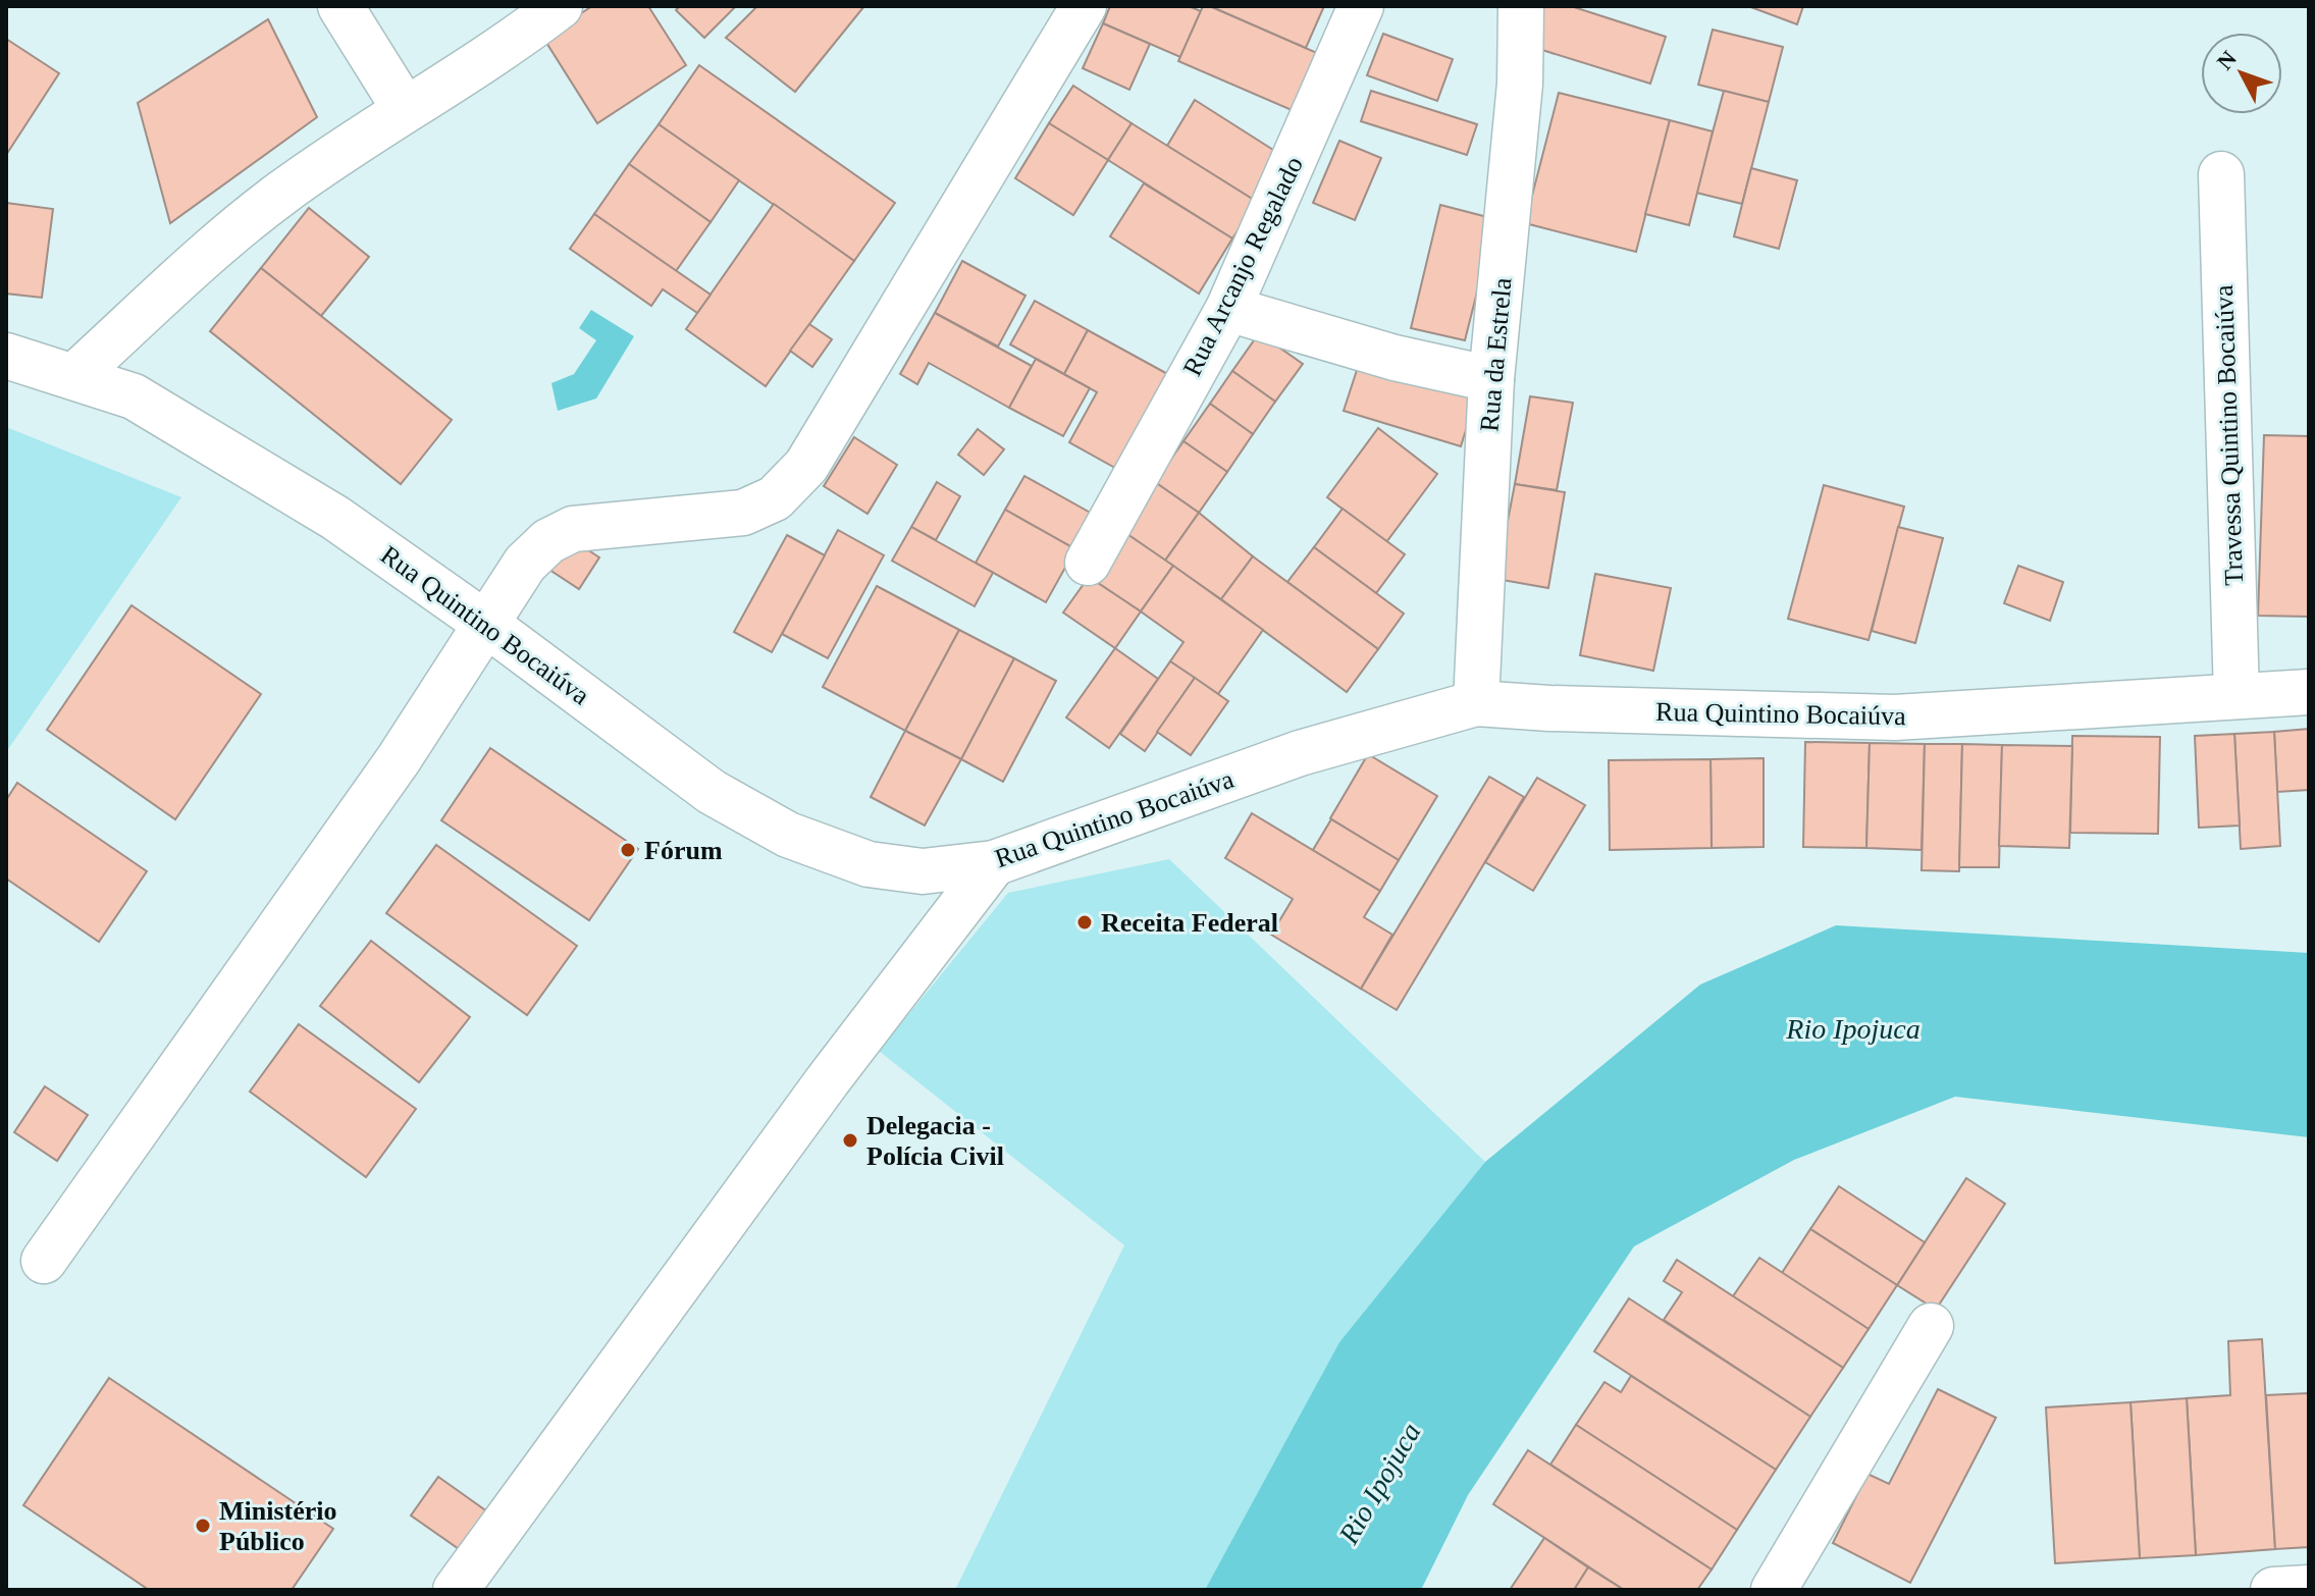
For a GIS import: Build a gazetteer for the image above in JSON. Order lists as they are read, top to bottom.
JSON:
{
  "streets": {
    "street": [
      "Rua Arcanjo Regalado",
      "Rua da Estrela",
      "Travessa Quintino Bocaiúva",
      "Rua Quintino Bocaiúva"
    ]
  },
  "crossings": [
    ["Rua da Estrela", "Rua Quintino Bocaiúva"],
    ["Travessa Quintino Bocaiúva", "Rua Quintino Bocaiúva"]
  ],
  "water": ["Rio Ipojuca"],
  "places": [
    "Fórum",
    "Receita Federal",
    "Delegacia - Polícia Civil",
    "Ministério Público"
  ],
  "north": "top left"
}
